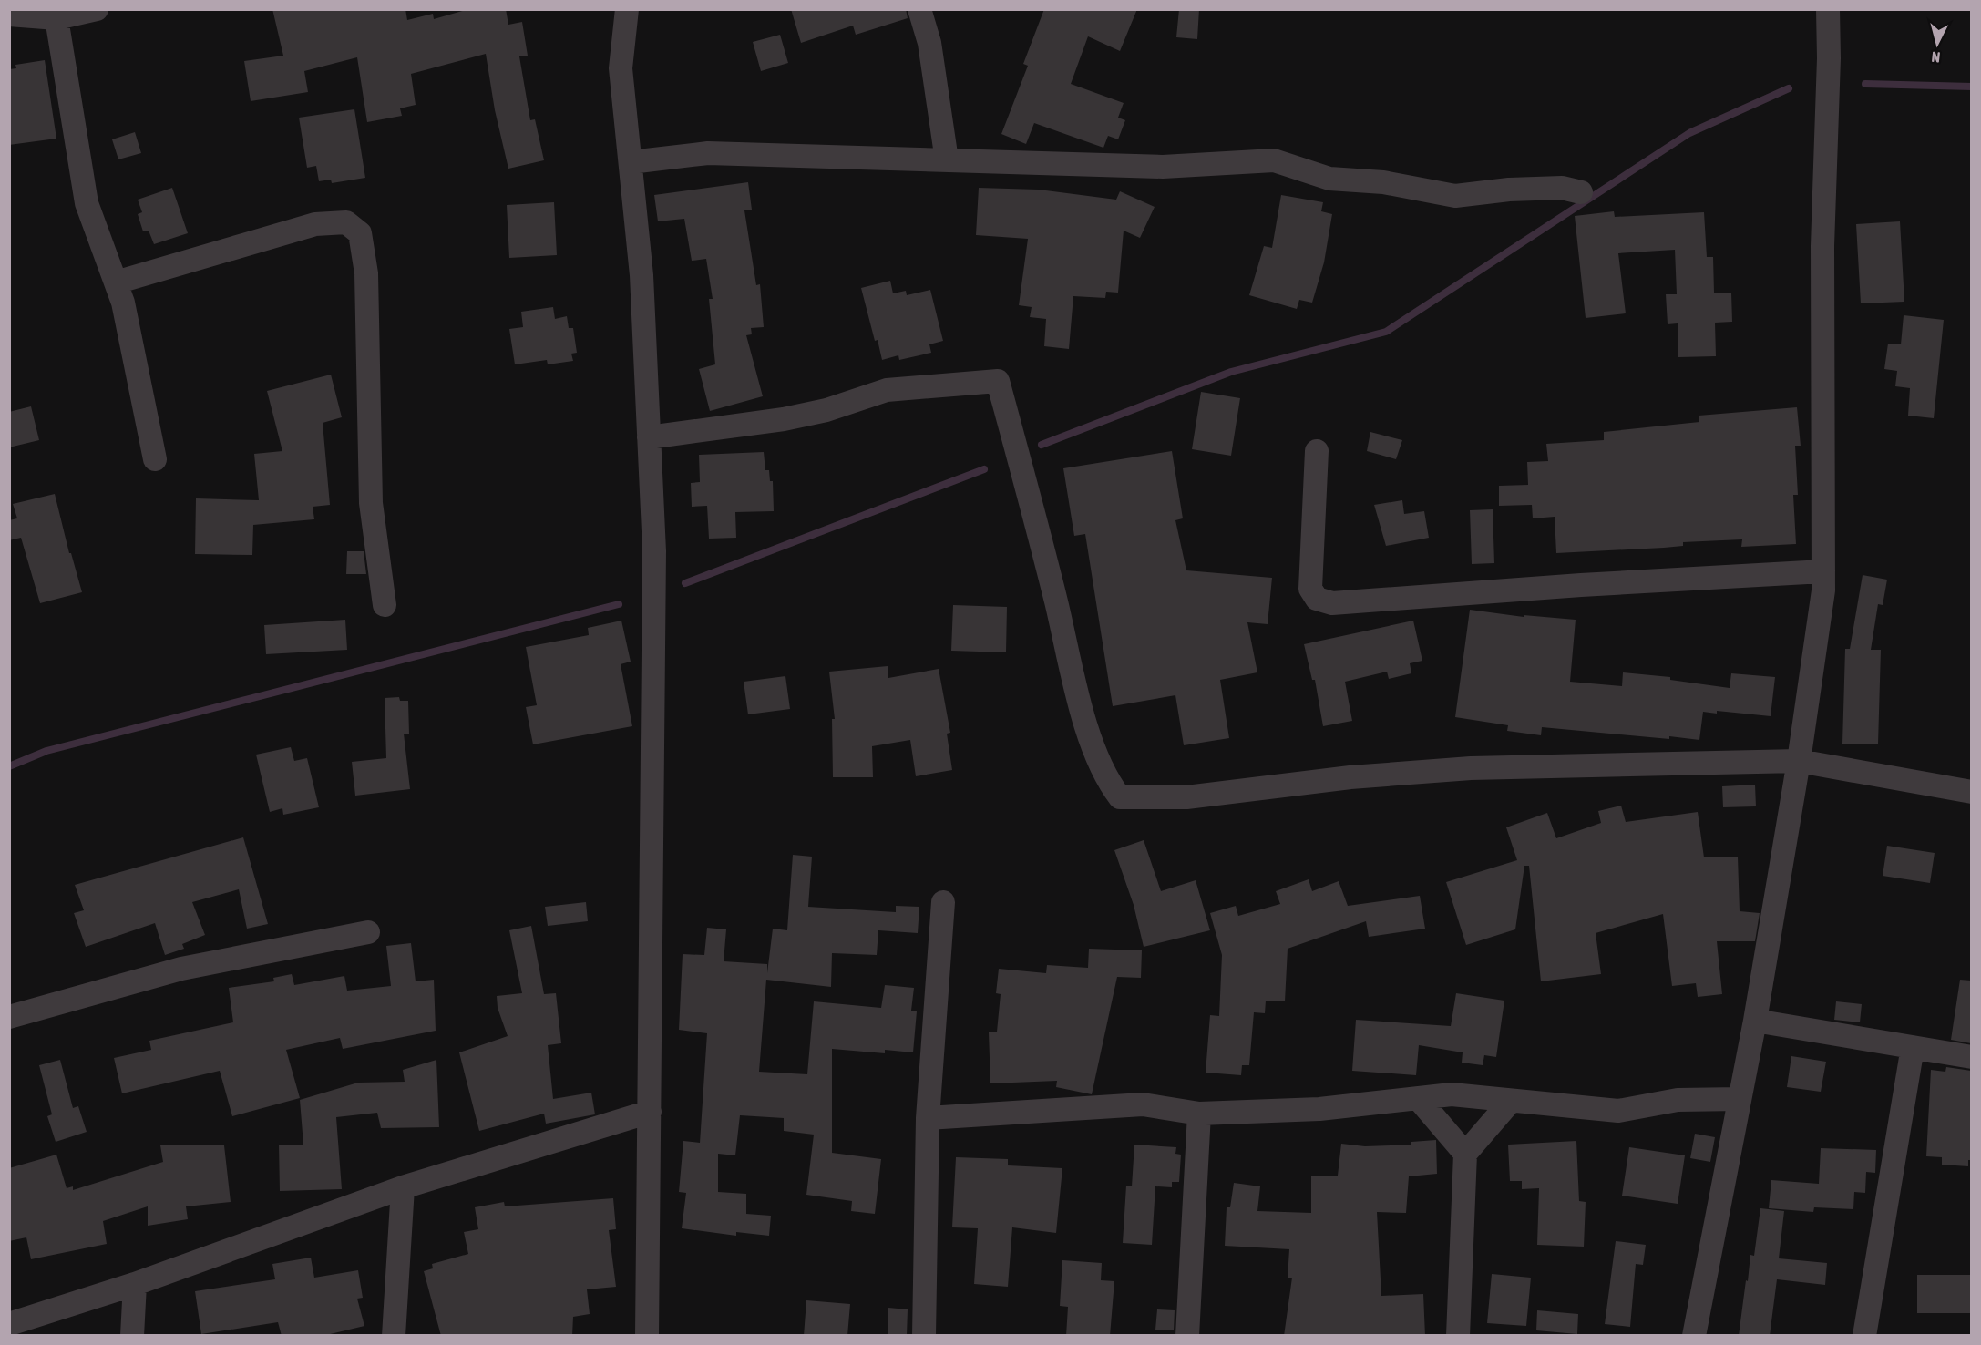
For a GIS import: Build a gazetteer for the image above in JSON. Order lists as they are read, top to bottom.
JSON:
{
  "north": "bottom"
}
